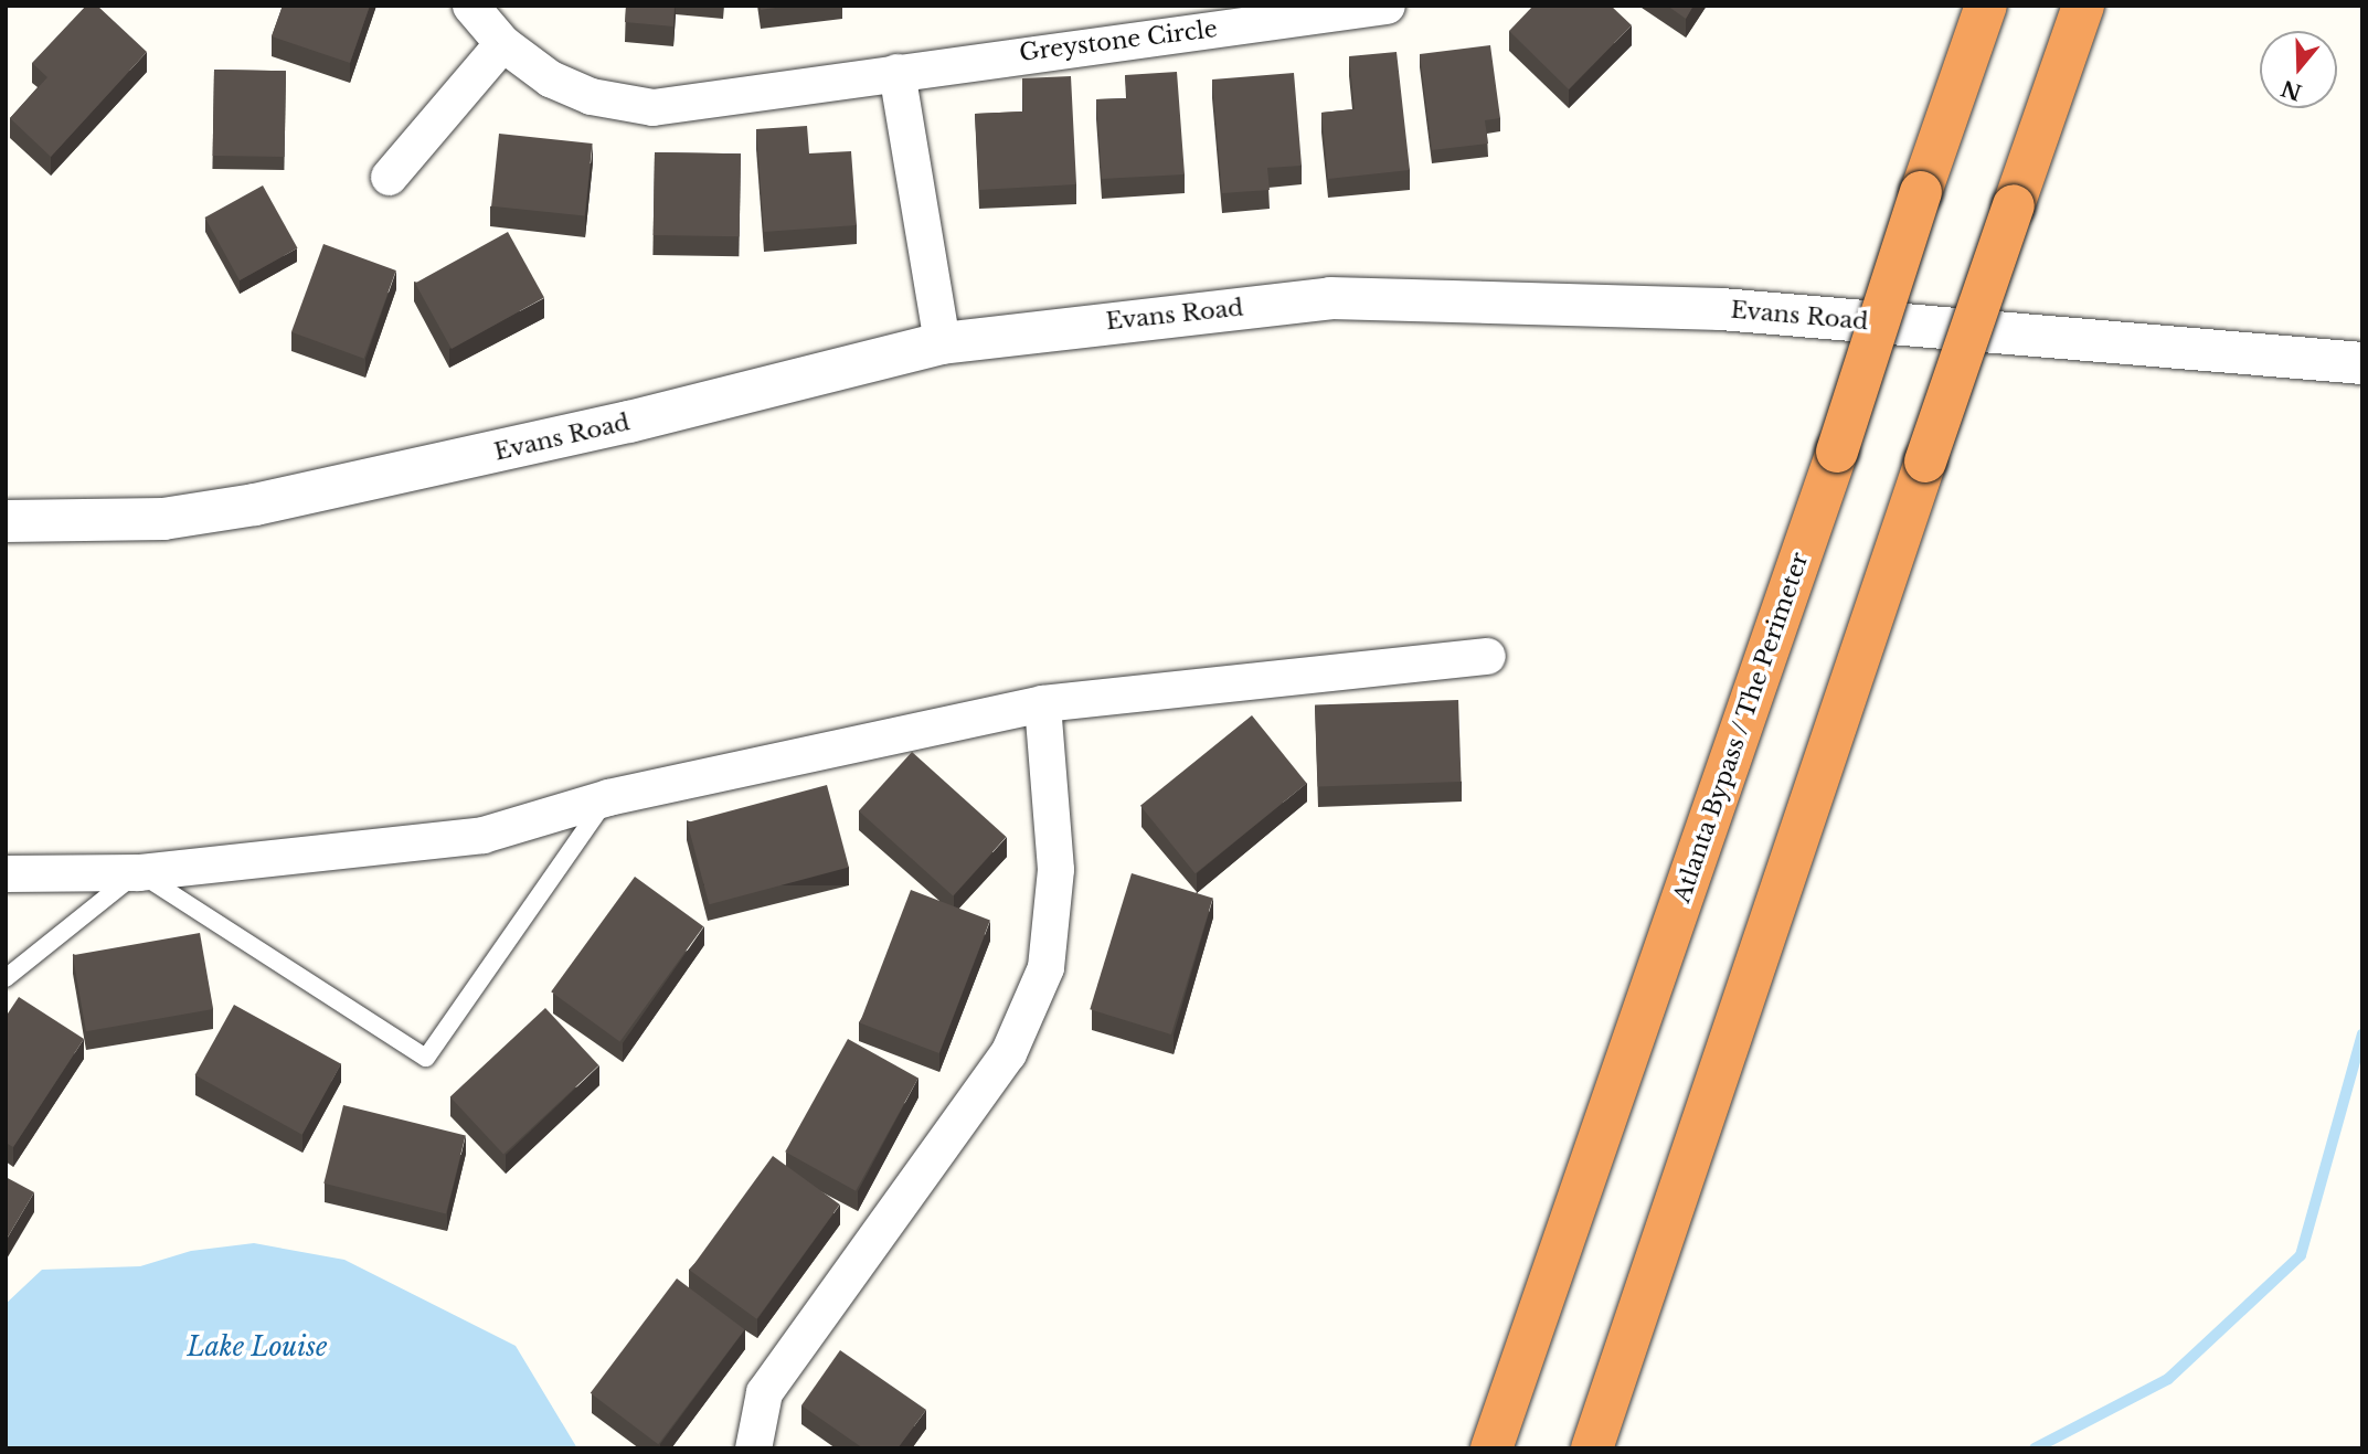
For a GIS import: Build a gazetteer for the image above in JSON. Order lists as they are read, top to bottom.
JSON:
{
  "streets": {
    "highway": ["Atlanta Bypass / The Perimeter"],
    "street": ["Greystone Circle", "Evans Road"]
  },
  "water": ["Lake Louise"],
  "north": "bottom"
}
